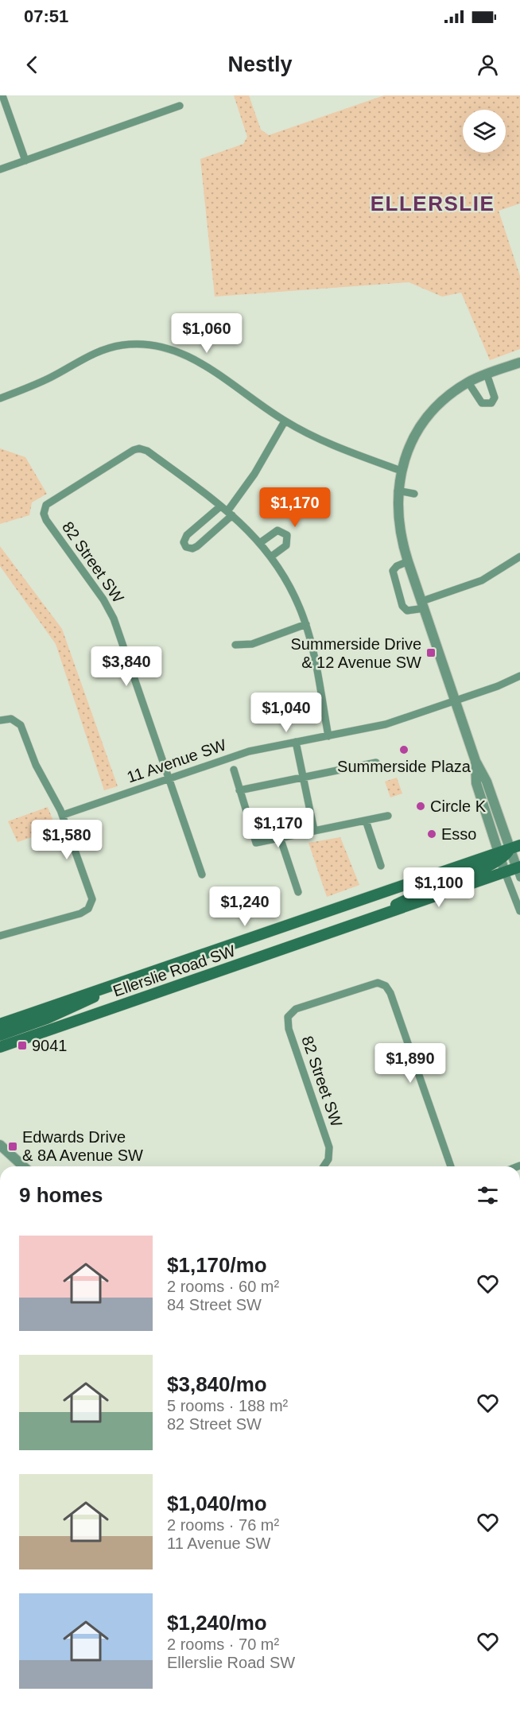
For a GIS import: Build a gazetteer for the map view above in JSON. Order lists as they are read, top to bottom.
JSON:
{
  "streets": {
    "main road": ["Ellerslie Road SW"],
    "street": ["82 Street SW", "11 Avenue SW"]
  },
  "crossings": [
    ["82 Street SW", "11 Avenue SW"]
  ],
  "districts": ["ELLERSLIE"],
  "places": {
    "transit": ["Summerside Drive & 12 Avenue SW", "9041", "Edwards Drive & 8A Avenue SW"],
    "other": ["Summerside Plaza", "Circle K", "Esso"]
  },
  "page": {
    "status": "07:51",
    "header": "Nestly",
    "price": [
      "$1,060",
      "$1,170",
      "$3,840",
      "$1,040",
      "$1,170",
      "$1,580",
      "$1,100",
      "$1,240",
      "$1,890"
    ],
    "heading": "9 homes",
    "list": [
      {
        "name": "$1,170/mo",
        "note": "2 rooms · 60 m² · 84 Street SW"
      },
      {
        "name": "$3,840/mo",
        "note": "5 rooms · 188 m² · 82 Street SW"
      },
      {
        "name": "$1,040/mo",
        "note": "2 rooms · 76 m² · 11 Avenue SW"
      },
      {
        "name": "$1,240/mo",
        "note": "2 rooms · 70 m² · Ellerslie Road SW"
      }
    ]
  }
}
